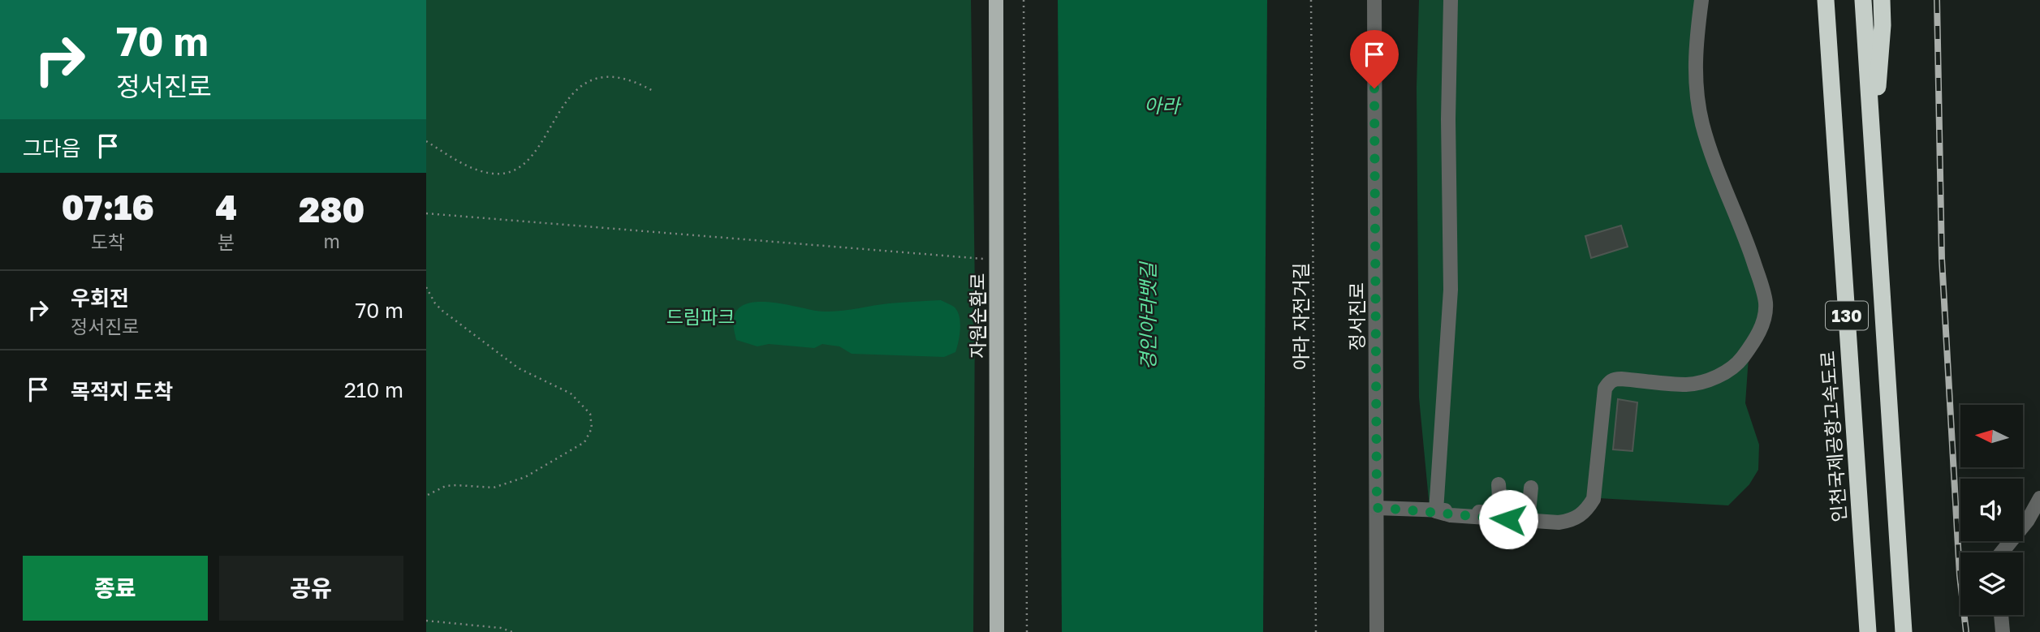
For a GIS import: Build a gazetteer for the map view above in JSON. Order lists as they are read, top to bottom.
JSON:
{
  "streets": {
    "highway": ["130", "인천국제공항고속도로"],
    "main road": ["자원순환로"],
    "street": ["정서진로"],
    "path": ["아라 자전거길"]
  },
  "water": ["아라", "경인아라뱃길"],
  "parks": ["드림파크"],
  "north": "left",
  "page": {
    "turn": ["70 m", "정서진로"],
    "then": "그다음",
    "eta": [
      "07:16",
      "도착",
      "4",
      "분",
      "280",
      "m"
    ],
    "list": [
      {
        "name": "우회전",
        "note": "정서진로",
        "value": "70 m"
      },
      {
        "name": "목적지 도착",
        "value": "210 m"
      }
    ],
    "buttons": ["종료", "공유"]
  }
}
